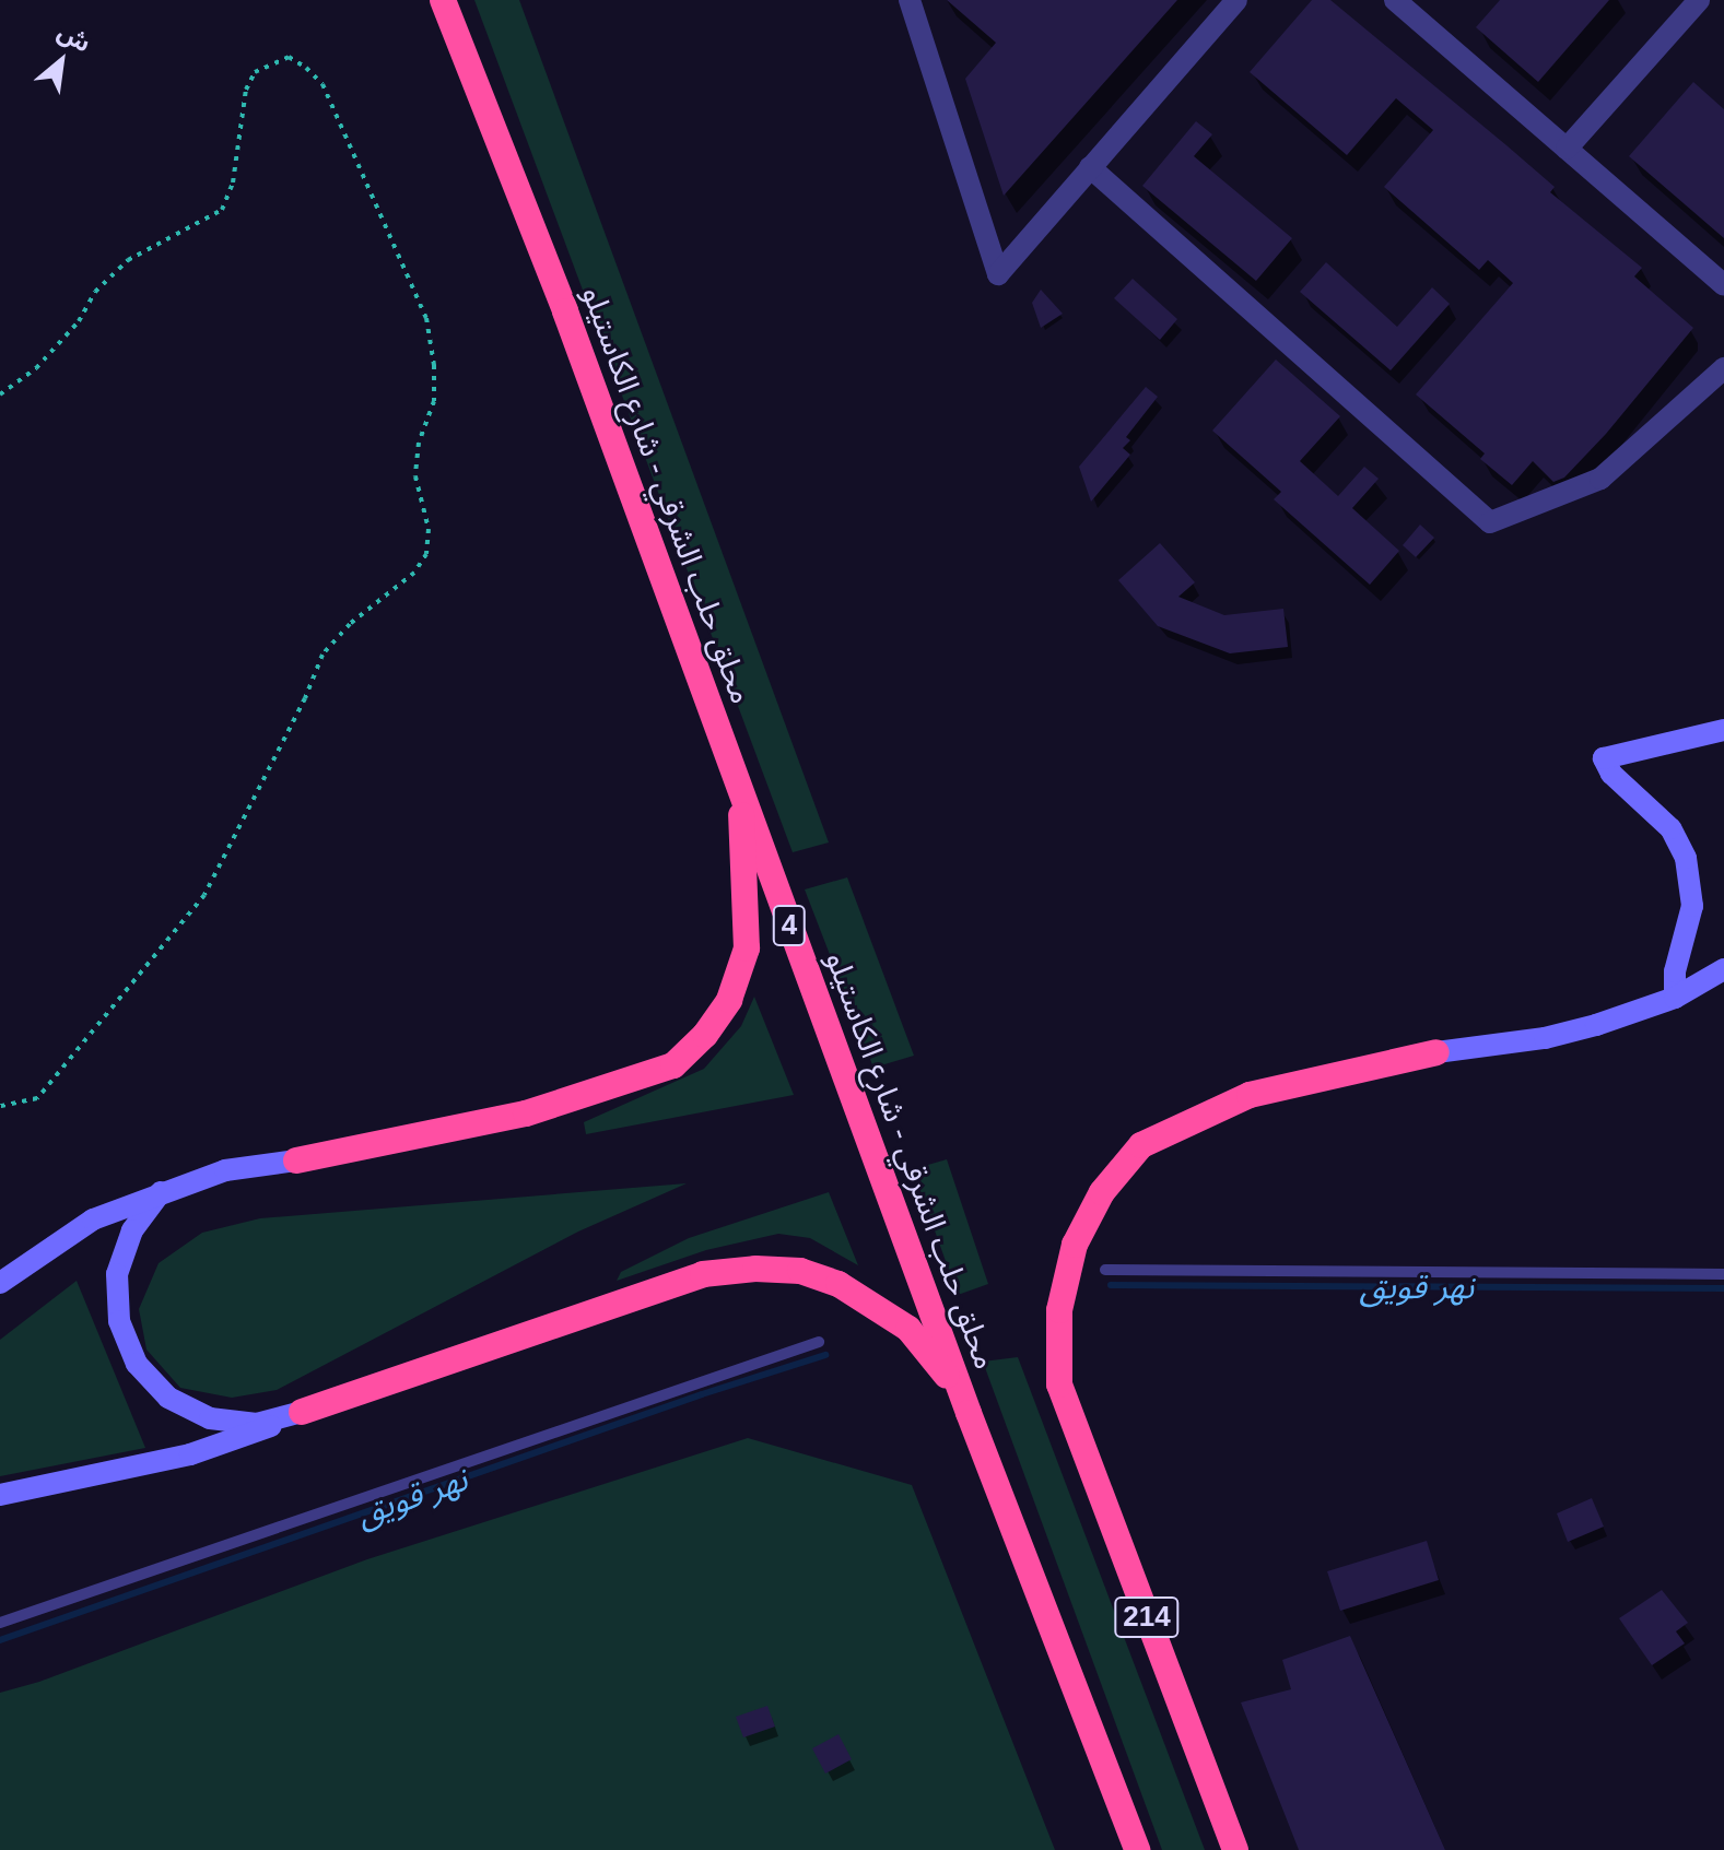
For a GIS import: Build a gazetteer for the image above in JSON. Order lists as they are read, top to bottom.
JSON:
{
  "streets": {
    "highway": ["محلق حلب الشرقي - شارع الكاستيلو", "4", "214"]
  },
  "water": ["نهر قويق"],
  "north": "top right"
}
